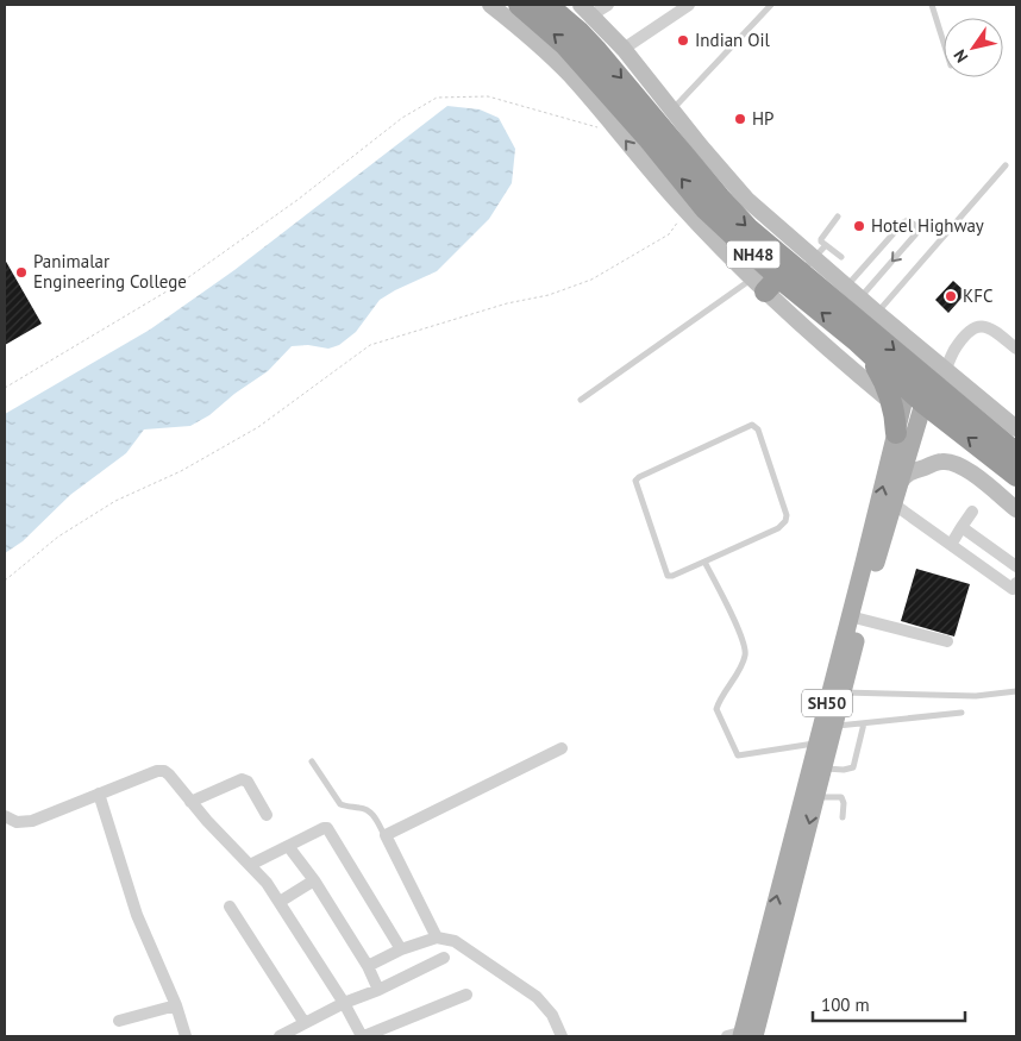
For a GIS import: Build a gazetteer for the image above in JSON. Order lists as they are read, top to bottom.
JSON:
{
  "streets": {
    "highway": ["NH48"],
    "main road": ["SH50"]
  },
  "crossings": [
    ["NH48", "SH50"]
  ],
  "places": [
    "Indian Oil",
    "HP",
    "Hotel Highway",
    "Panimalar Engineering College",
    "KFC"
  ],
  "scale_bar": "100 m",
  "north": "bottom left"
}
